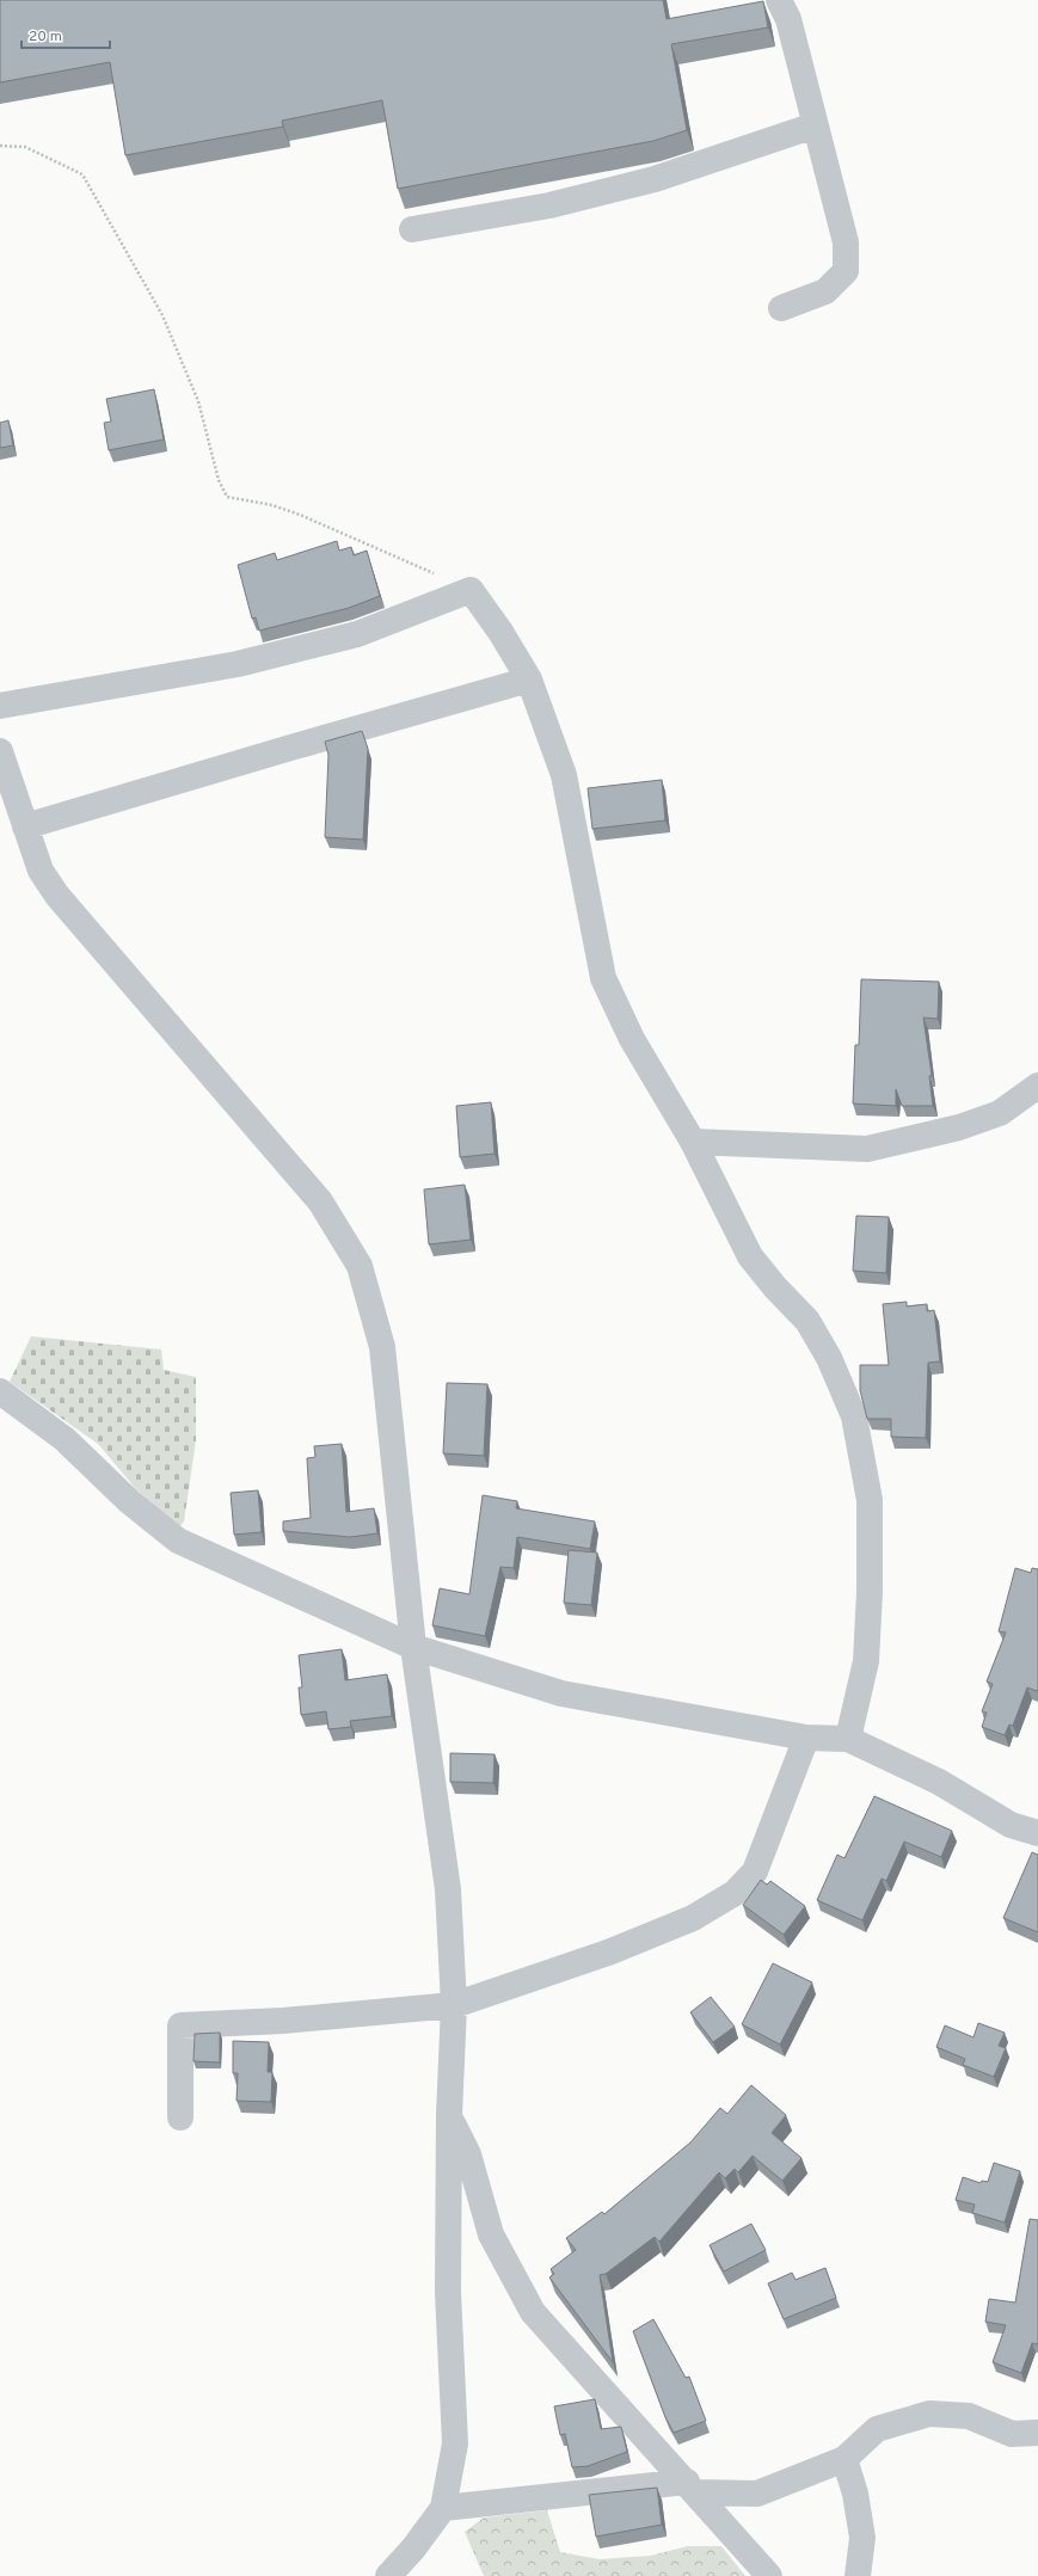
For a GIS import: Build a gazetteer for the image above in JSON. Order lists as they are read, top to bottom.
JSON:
{
  "scale_bar": "20 m"
}
